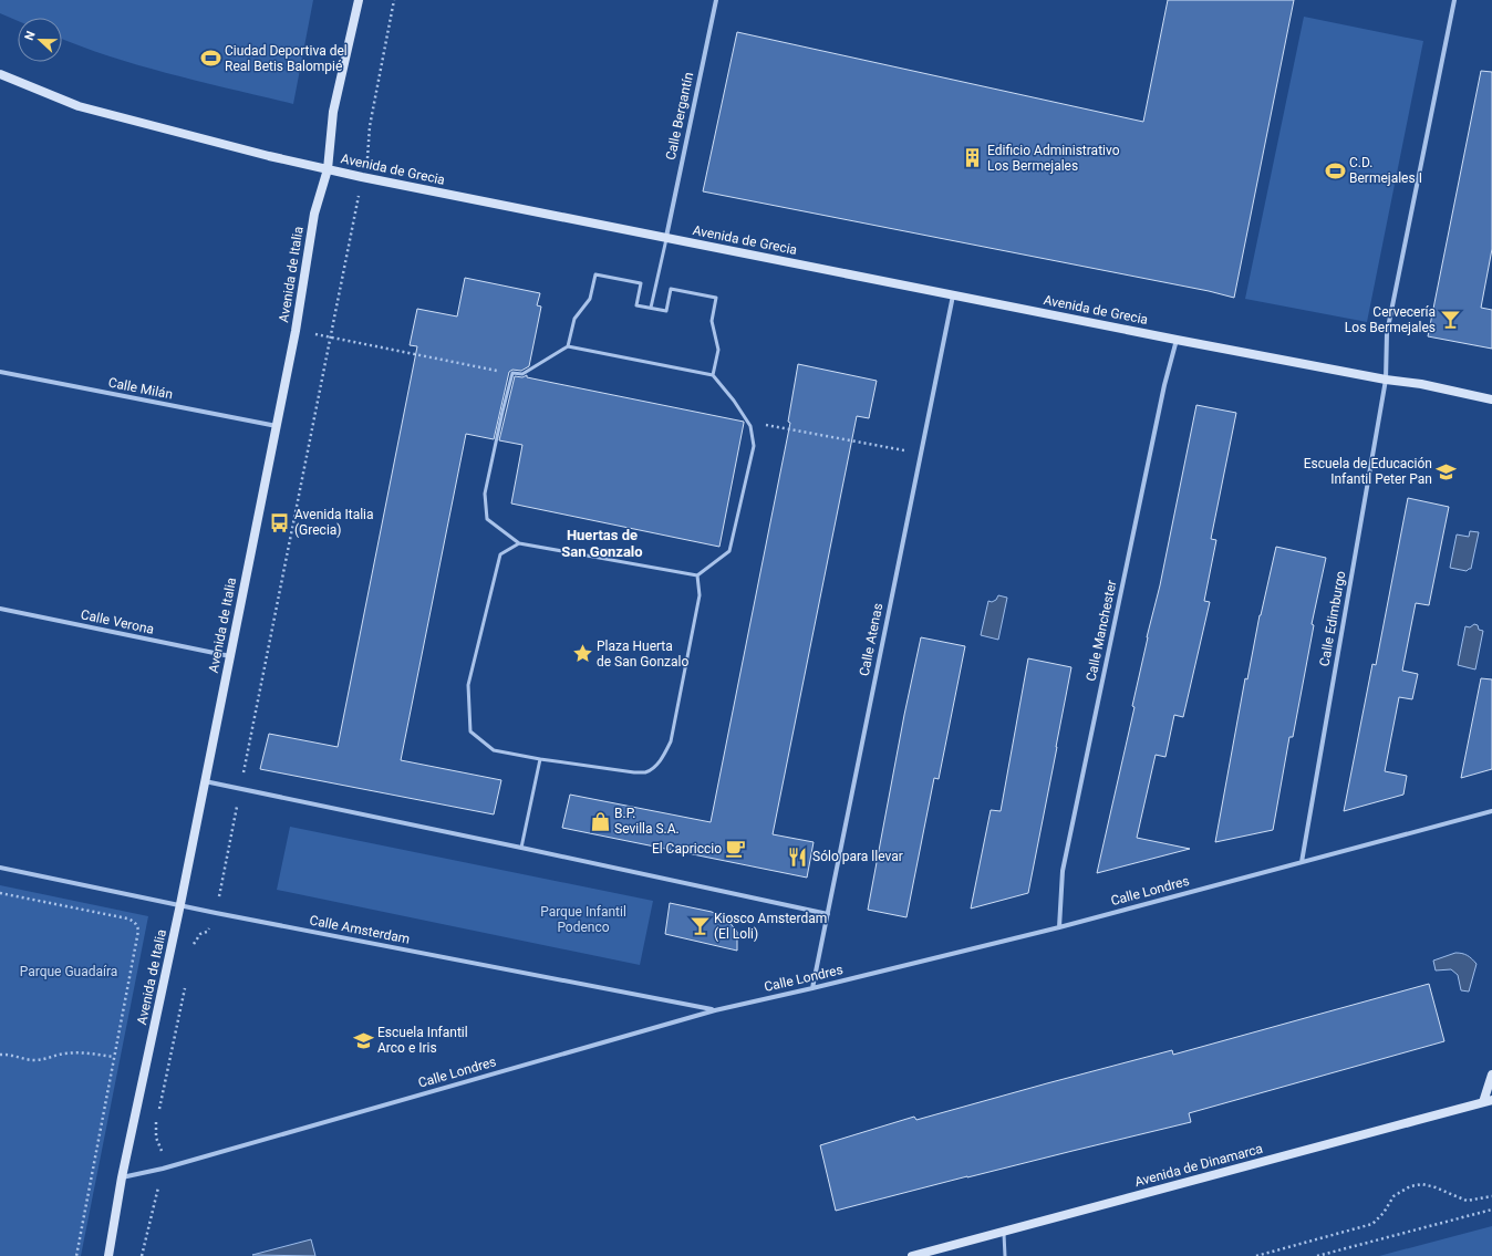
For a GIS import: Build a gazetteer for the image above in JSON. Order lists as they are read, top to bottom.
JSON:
{
  "streets": {
    "main road": ["Avenida de Grecia", "Avenida de Italia", "Avenida de Dinamarca"],
    "street": [
      "Calle Bergantín",
      "Calle Milán",
      "Calle Edimburgo",
      "Calle Verona",
      "Calle Manchester",
      "Calle Atenas",
      "Calle Londres",
      "Calle Amsterdam"
    ]
  },
  "crossings": [
    ["Calle Bergantín", "Avenida de Grecia"],
    ["Avenida de Grecia", "Avenida de Italia"],
    ["Avenida de Grecia", "Calle Edimburgo"],
    ["Avenida de Grecia", "Calle Manchester"],
    ["Avenida de Grecia", "Calle Atenas"],
    ["Avenida de Italia", "Calle Milán"],
    ["Avenida de Italia", "Calle Verona"],
    ["Avenida de Italia", "Calle Londres"],
    ["Avenida de Italia", "Calle Amsterdam"],
    ["Calle Edimburgo", "Calle Londres"],
    ["Calle Manchester", "Calle Londres"],
    ["Calle Atenas", "Calle Londres"],
    ["Calle Londres", "Calle Amsterdam"]
  ],
  "districts": ["Huertas de San Gonzalo"],
  "parks": ["Parque Infantil Podenco", "Parque Guadaíra"],
  "places": {
    "sports": ["Ciudad Deportiva del Real Betis Balompié", "C.D. Bermejales I"],
    "building": ["Edificio Administrativo Los Bermejales"],
    "bar": ["Cervecería Los Bermejales", "Kiosco Amsterdam (El Loli)"],
    "school or university": ["Escuela de Educación Infantil Peter Pan", "Escuela Infantil Arco e Iris"],
    "bus stop": ["Avenida Italia (Grecia)"],
    "place": ["Plaza Huerta de San Gonzalo"],
    "shop": ["B.P. Sevilla S.A."],
    "cafe": ["El Capriccio"],
    "restaurant": ["Sólo para llevar"]
  },
  "north": "left"
}
